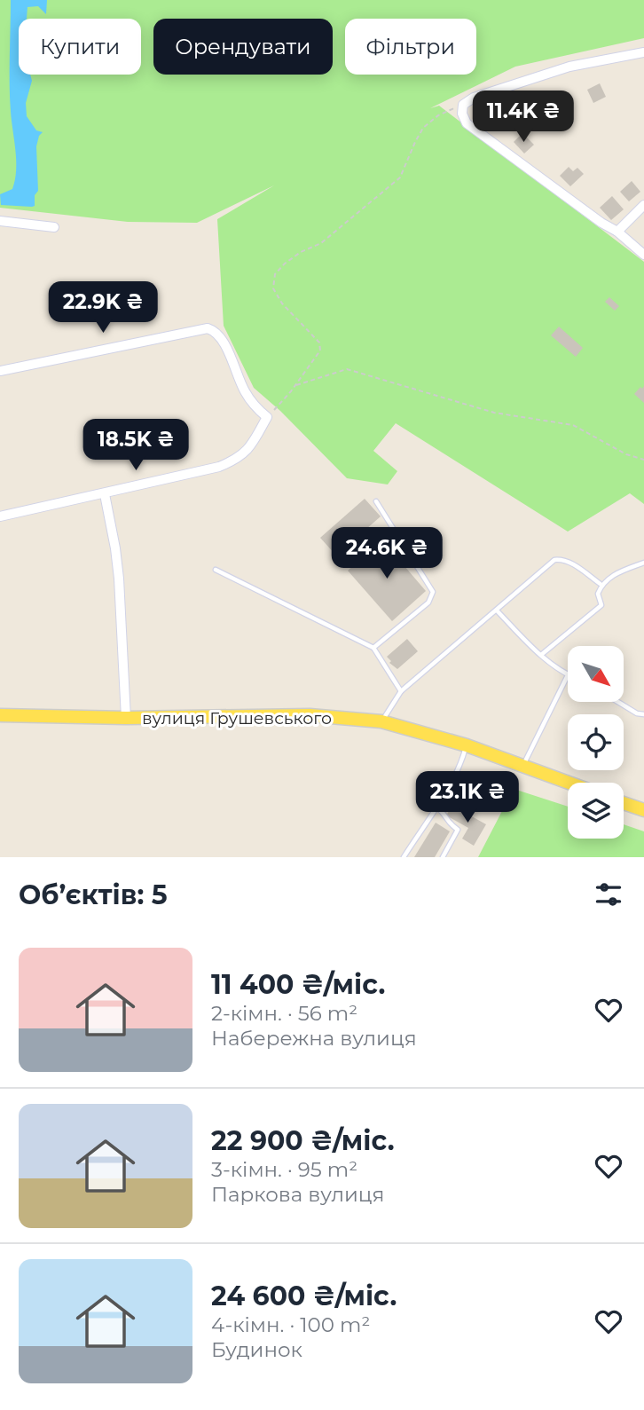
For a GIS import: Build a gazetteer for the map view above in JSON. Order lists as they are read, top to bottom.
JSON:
{
  "streets": {
    "main road": ["вулиця Грушевського"]
  },
  "north": "bottom right",
  "page": {
    "chip": ["Купити", "Орендувати", "Фільтри"],
    "price": [
      "11.4K ₴",
      "22.9K ₴",
      "18.5K ₴",
      "24.6K ₴",
      "23.1K ₴"
    ],
    "heading": "Об’єктів: 5",
    "list": [
      {
        "name": "11 400 ₴/міс.",
        "note": "2-кімн. · 56 m² · Набережна вулиця"
      },
      {
        "name": "22 900 ₴/міс.",
        "note": "3-кімн. · 95 m² · Паркова вулиця"
      },
      {
        "name": "24 600 ₴/міс.",
        "note": "4-кімн. · 100 m² · Будинок"
      }
    ]
  }
}
